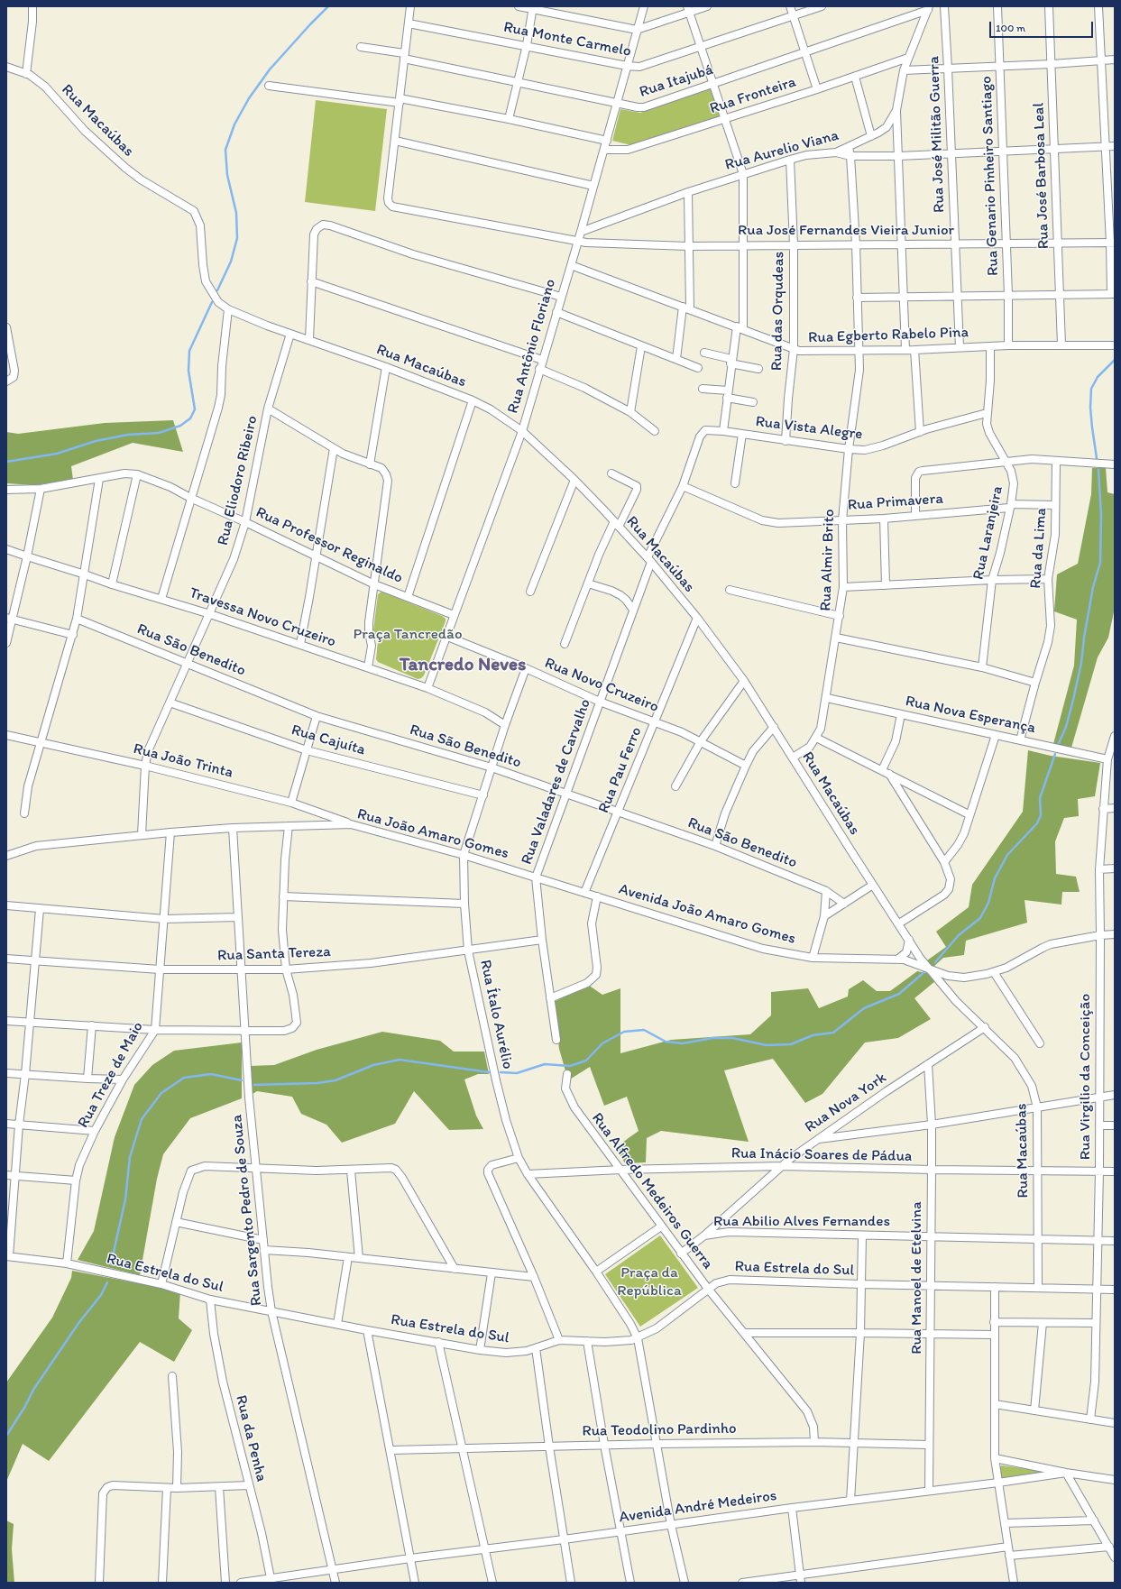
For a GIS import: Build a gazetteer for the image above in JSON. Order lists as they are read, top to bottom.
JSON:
{
  "streets": {
    "street": [
      "Rua Monte Carmelo",
      "Rua Itajubá",
      "Rua Fronteira",
      "Rua Macaúbas",
      "Rua José Militão Guerra",
      "Rua Aurelio Viana",
      "Rua Genario Pinheiro Santiago",
      "Rua José Barbosa Leal",
      "Rua José Fernandes Vieira Junior",
      "Rua das Orqudeas",
      "Rua Egberto Rabelo Pina",
      "Rua Antônio Floriano",
      "Rua Vista Alegre",
      "Rua Eliodoro Ribeiro",
      "Rua Primavera",
      "Rua Laranjeira",
      "Rua Professor Reginaldo",
      "Rua da Lima",
      "Rua Almir Brito",
      "Travessa Novo Cruzeiro",
      "Rua São Benedito",
      "Rua Novo Cruzeiro",
      "Rua Nova Esperança",
      "Rua Cajuíta",
      "Rua João Trinta",
      "Rua Pau Ferro",
      "Rua Valadares de Carvalho",
      "Rua João Amaro Gomes",
      "Avenida João Amaro Gomes",
      "Rua Santa Tereza",
      "Rua Ítalo Aurélio",
      "Rua Treze de Maio",
      "Rua Virgilio da Conceição",
      "Rua Nova York",
      "Rua Inácio Soares de Pádua",
      "Rua Alfredo Medeiros Guerra",
      "Rua Sargento Pedro de Souza",
      "Rua Abilio Alves Fernandes",
      "Rua Estrela do Sul",
      "Rua Manoel de Etelvina",
      "Rua Teodolino Pardinho",
      "Rua da Penha",
      "Avenida André Medeiros"
    ]
  },
  "crossings": [
    ["Rua Monte Carmelo", "Rua Antônio Floriano"],
    ["Rua Itajubá", "Rua Aurelio Viana"],
    ["Rua Itajubá", "Rua Antônio Floriano"],
    ["Rua Fronteira", "Rua Aurelio Viana"],
    ["Rua Fronteira", "Rua Antônio Floriano"],
    ["Rua Macaúbas", "Rua Antônio Floriano"],
    ["Rua Macaúbas", "Rua Eliodoro Ribeiro"],
    ["Rua Macaúbas", "Rua Almir Brito"],
    ["Rua Macaúbas", "Rua Pau Ferro"],
    ["Rua Macaúbas", "Rua Valadares de Carvalho"],
    ["Rua Macaúbas", "Avenida João Amaro Gomes"],
    ["Rua Macaúbas", "Rua Nova York"],
    ["Rua Macaúbas", "Rua Inácio Soares de Pádua"],
    ["Rua Macaúbas", "Rua Abilio Alves Fernandes"],
    ["Rua Macaúbas", "Rua Estrela do Sul"],
    ["Rua José Militão Guerra", "Rua José Fernandes Vieira Junior"],
    ["Rua José Militão Guerra", "Rua Egberto Rabelo Pina"],
    ["Rua Aurelio Viana", "Rua das Orqudeas"],
    ["Rua Aurelio Viana", "Rua Antônio Floriano"],
    ["Rua Aurelio Viana", "Rua Almir Brito"],
    ["Rua Genario Pinheiro Santiago", "Rua José Fernandes Vieira Junior"],
    ["Rua Genario Pinheiro Santiago", "Rua Egberto Rabelo Pina"],
    ["Rua José Barbosa Leal", "Rua José Fernandes Vieira Junior"],
    ["Rua José Barbosa Leal", "Rua Egberto Rabelo Pina"],
    ["Rua José Fernandes Vieira Junior", "Rua das Orqudeas"],
    ["Rua José Fernandes Vieira Junior", "Rua Antônio Floriano"],
    ["Rua José Fernandes Vieira Junior", "Rua Almir Brito"],
    ["Rua das Orqudeas", "Rua Egberto Rabelo Pina"],
    ["Rua das Orqudeas", "Rua Vista Alegre"],
    ["Rua Egberto Rabelo Pina", "Rua Antônio Floriano"],
    ["Rua Egberto Rabelo Pina", "Rua Laranjeira"],
    ["Rua Egberto Rabelo Pina", "Rua Almir Brito"],
    ["Rua Antônio Floriano", "Rua Professor Reginaldo"],
    ["Rua Antônio Floriano", "Travessa Novo Cruzeiro"],
    ["Rua Antônio Floriano", "Rua Novo Cruzeiro"],
    ["Rua Vista Alegre", "Rua Laranjeira"],
    ["Rua Vista Alegre", "Rua Almir Brito"],
    ["Rua Vista Alegre", "Rua Valadares de Carvalho"],
    ["Rua Eliodoro Ribeiro", "Rua Professor Reginaldo"],
    ["Rua Eliodoro Ribeiro", "Travessa Novo Cruzeiro"],
    ["Rua Eliodoro Ribeiro", "Rua São Benedito"],
    ["Rua Eliodoro Ribeiro", "Rua Cajuíta"],
    ["Rua Eliodoro Ribeiro", "Rua João Trinta"],
    ["Rua Primavera", "Rua Laranjeira"],
    ["Rua Primavera", "Rua da Lima"],
    ["Rua Primavera", "Rua Almir Brito"],
    ["Rua Primavera", "Rua Valadares de Carvalho"],
    ["Rua da Lima", "Rua Nova Esperança"],
    ["Rua Almir Brito", "Rua Nova Esperança"],
    ["Travessa Novo Cruzeiro", "Rua Ítalo Aurélio"],
    ["Rua São Benedito", "Rua Pau Ferro"],
    ["Rua São Benedito", "Rua Valadares de Carvalho"],
    ["Rua São Benedito", "Rua Ítalo Aurélio"],
    ["Rua Novo Cruzeiro", "Rua Pau Ferro"],
    ["Rua Novo Cruzeiro", "Rua Valadares de Carvalho"],
    ["Rua Novo Cruzeiro", "Rua Ítalo Aurélio"],
    ["Rua Nova Esperança", "Rua Virgilio da Conceição"],
    ["Rua Cajuíta", "Rua Ítalo Aurélio"],
    ["Rua João Trinta", "Rua João Amaro Gomes"],
    ["Rua Pau Ferro", "Avenida João Amaro Gomes"],
    ["Rua Valadares de Carvalho", "Rua João Amaro Gomes"],
    ["Rua Valadares de Carvalho", "Avenida João Amaro Gomes"],
    ["Rua Valadares de Carvalho", "Rua Santa Tereza"],
    ["Rua João Amaro Gomes", "Avenida João Amaro Gomes"],
    ["Rua João Amaro Gomes", "Rua Ítalo Aurélio"],
    ["Rua João Amaro Gomes", "Rua Treze de Maio"],
    ["Rua João Amaro Gomes", "Rua Sargento Pedro de Souza"],
    ["Avenida João Amaro Gomes", "Rua Virgilio da Conceição"],
    ["Rua Santa Tereza", "Rua Ítalo Aurélio"],
    ["Rua Santa Tereza", "Rua Treze de Maio"],
    ["Rua Santa Tereza", "Rua Sargento Pedro de Souza"],
    ["Rua Ítalo Aurélio", "Rua Inácio Soares de Pádua"],
    ["Rua Ítalo Aurélio", "Rua Estrela do Sul"],
    ["Rua Ítalo Aurélio", "Rua Teodolino Pardinho"],
    ["Rua Ítalo Aurélio", "Avenida André Medeiros"],
    ["Rua Treze de Maio", "Rua Estrela do Sul"],
    ["Rua Virgilio da Conceição", "Rua Inácio Soares de Pádua"],
    ["Rua Virgilio da Conceição", "Rua Abilio Alves Fernandes"],
    ["Rua Virgilio da Conceição", "Rua Estrela do Sul"],
    ["Rua Nova York", "Rua Inácio Soares de Pádua"],
    ["Rua Nova York", "Rua Alfredo Medeiros Guerra"],
    ["Rua Nova York", "Rua Abilio Alves Fernandes"],
    ["Rua Nova York", "Rua Manoel de Etelvina"],
    ["Rua Inácio Soares de Pádua", "Rua Alfredo Medeiros Guerra"],
    ["Rua Inácio Soares de Pádua", "Rua Manoel de Etelvina"],
    ["Rua Alfredo Medeiros Guerra", "Rua Estrela do Sul"],
    ["Rua Alfredo Medeiros Guerra", "Rua Teodolino Pardinho"],
    ["Rua Sargento Pedro de Souza", "Rua Estrela do Sul"],
    ["Rua Sargento Pedro de Souza", "Avenida André Medeiros"],
    ["Rua Abilio Alves Fernandes", "Rua Manoel de Etelvina"],
    ["Rua Estrela do Sul", "Rua Manoel de Etelvina"],
    ["Rua Estrela do Sul", "Rua da Penha"],
    ["Rua Manoel de Etelvina", "Rua Teodolino Pardinho"],
    ["Rua Manoel de Etelvina", "Avenida André Medeiros"],
    ["Rua da Penha", "Avenida André Medeiros"]
  ],
  "districts": ["Tancredo Neves"],
  "parks": ["Praça Tancredão", "Praça da República"],
  "scale_bar": "100 m"
}
